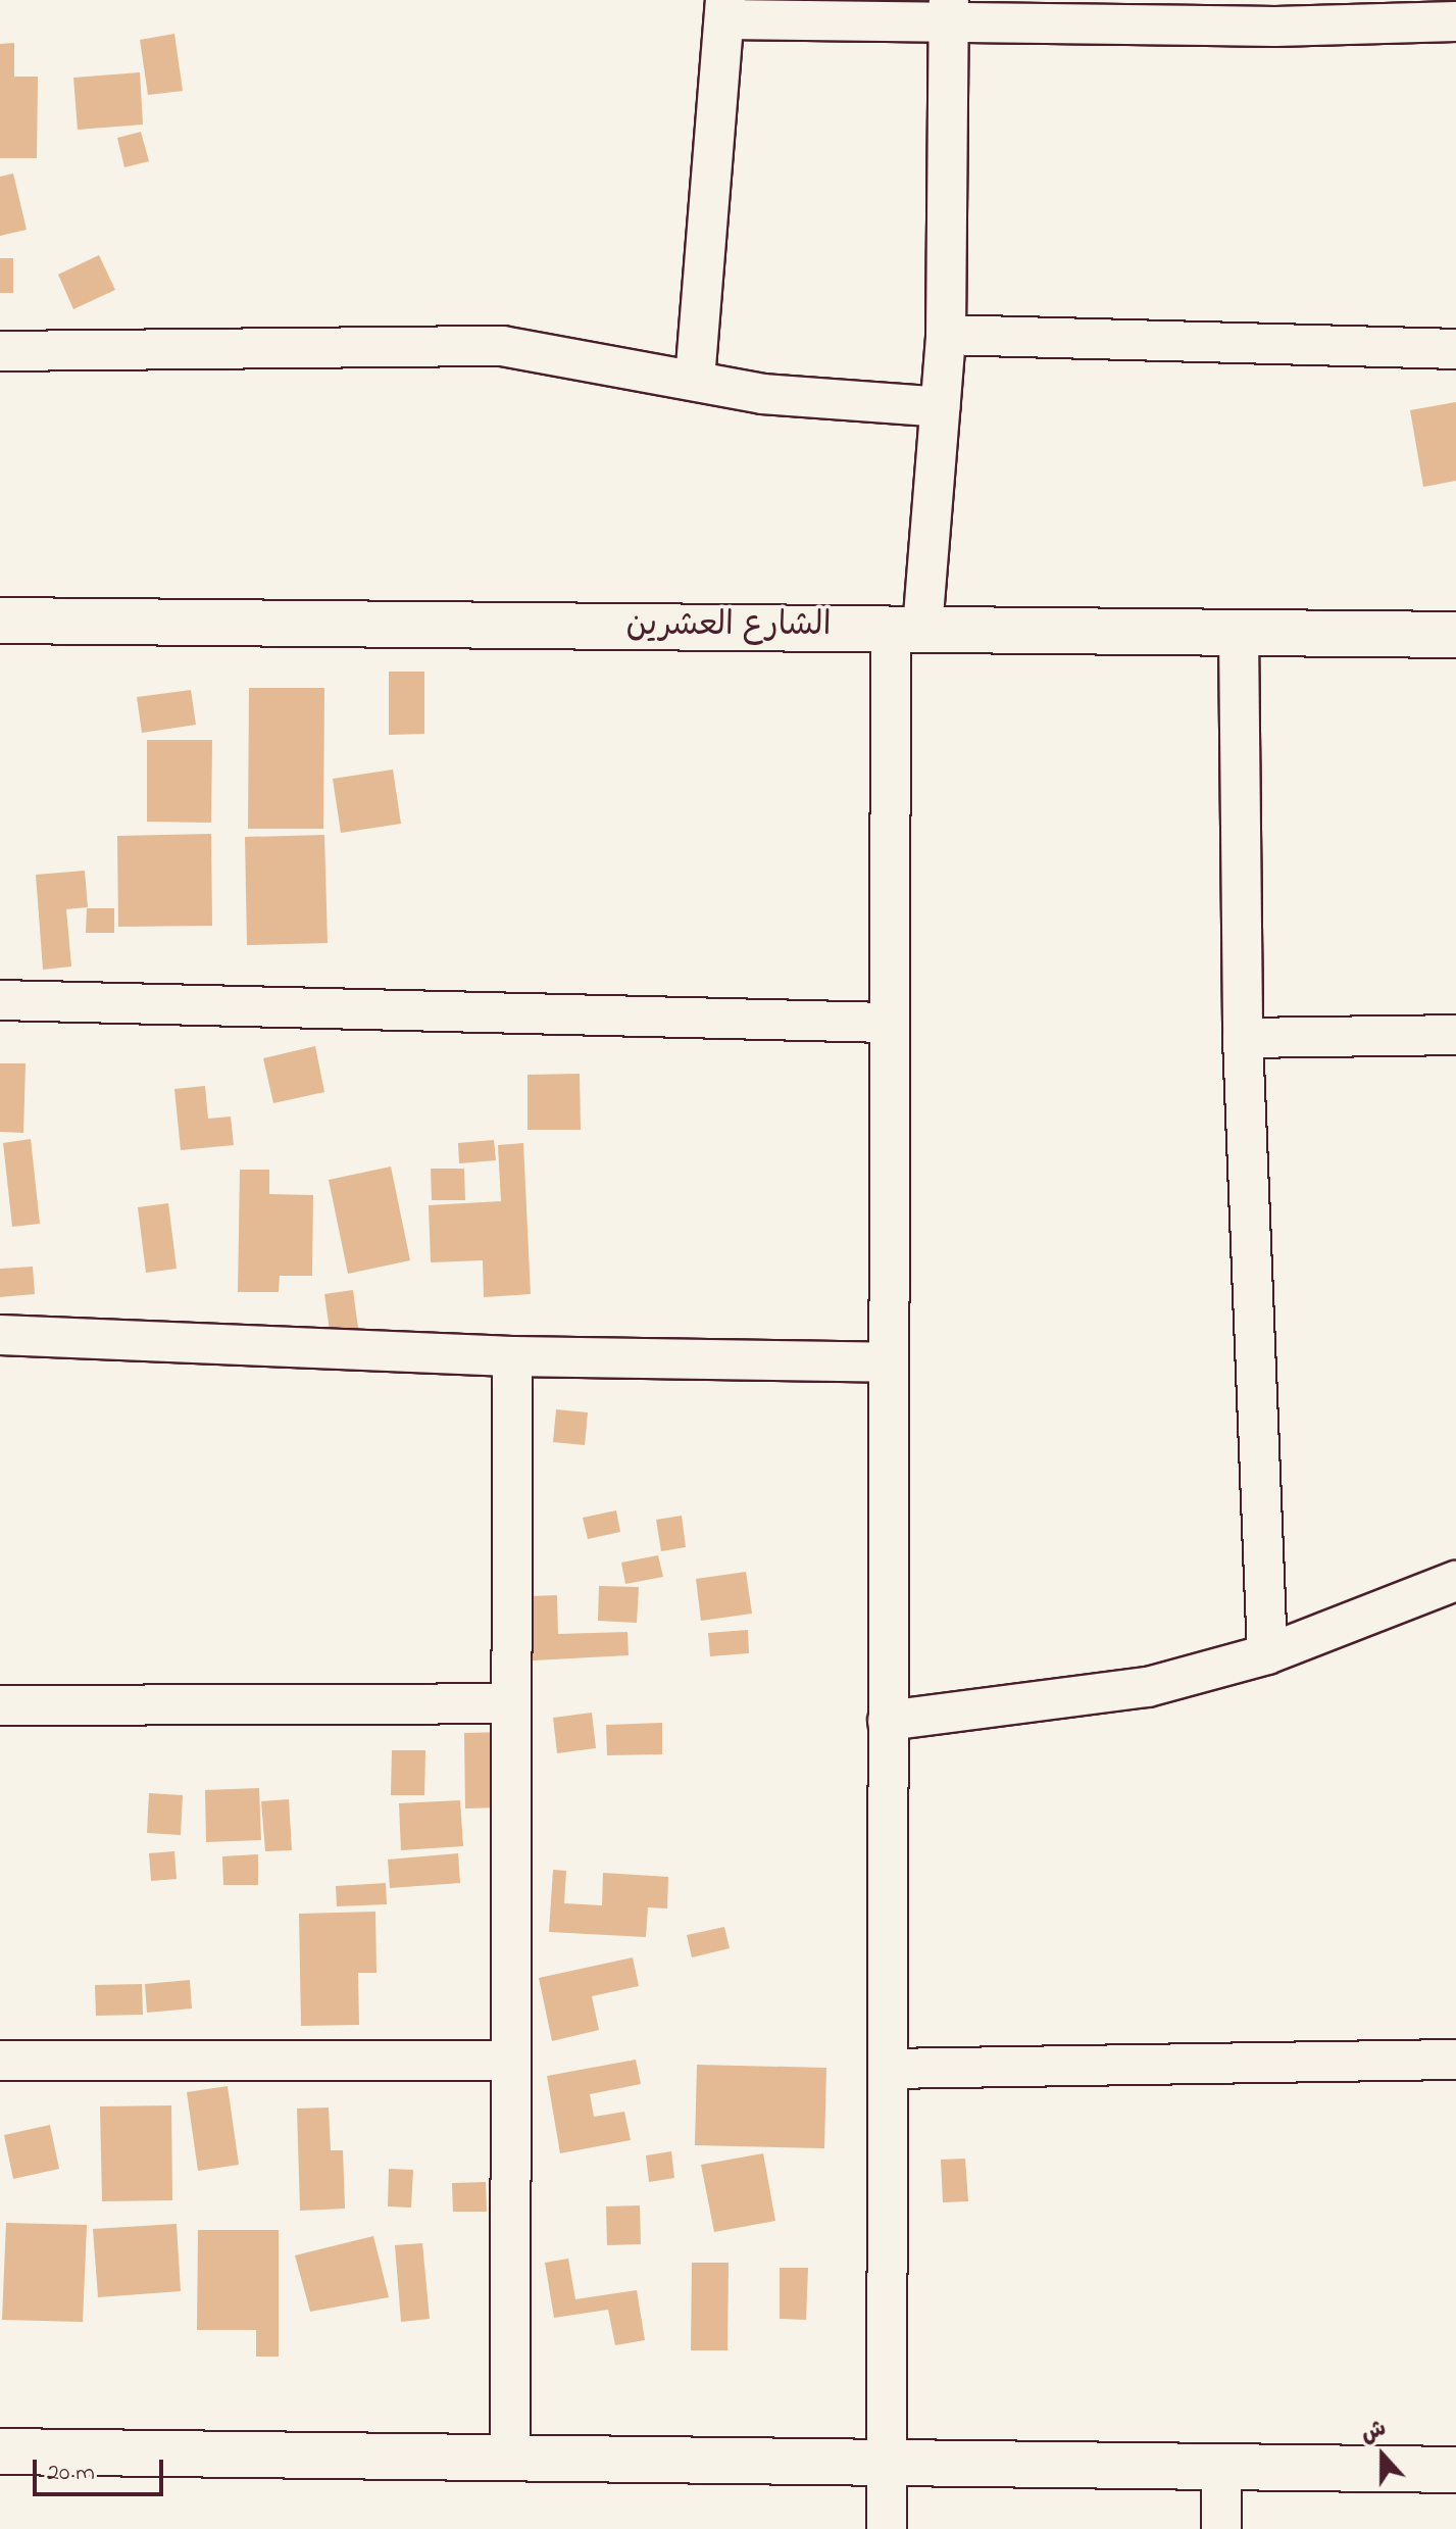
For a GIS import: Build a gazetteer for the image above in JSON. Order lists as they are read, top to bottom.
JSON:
{
  "streets": {
    "street": ["الشارع العشرين"]
  },
  "scale_bar": "20 m",
  "north": "top"
}
